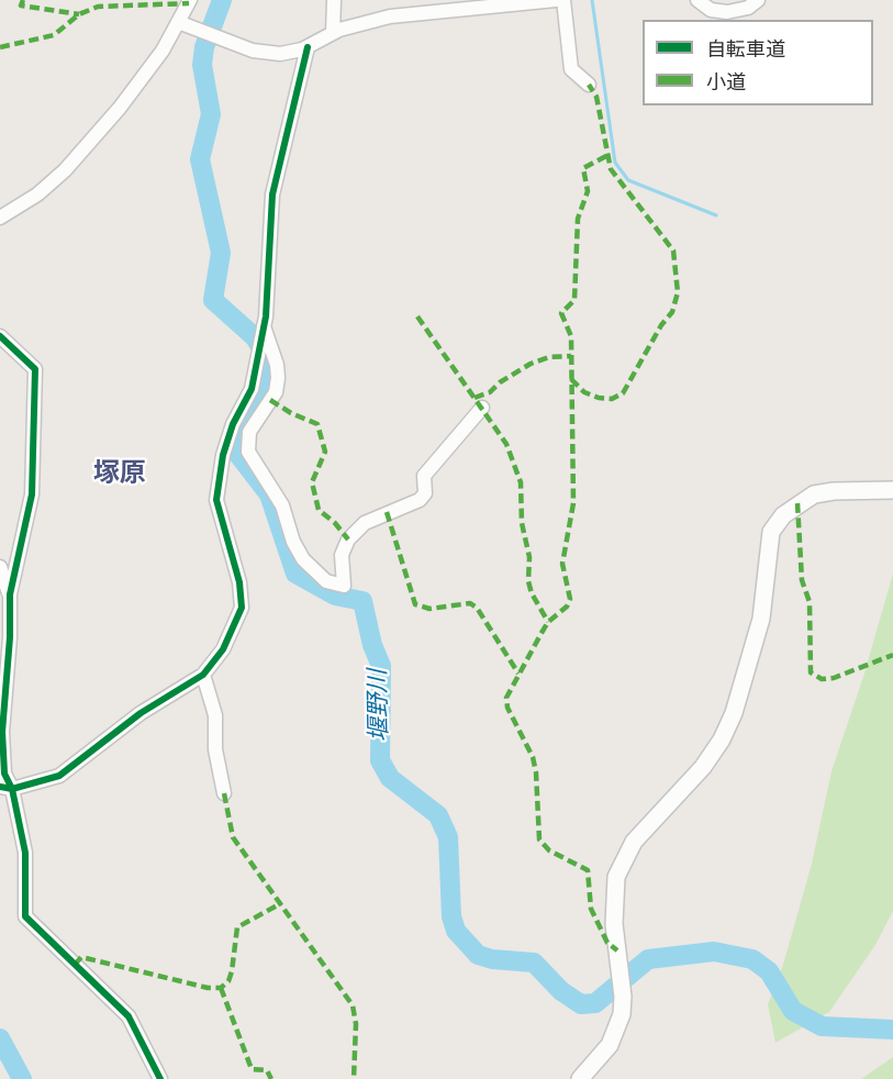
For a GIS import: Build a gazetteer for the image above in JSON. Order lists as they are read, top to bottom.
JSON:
{
  "districts": ["塚原"],
  "water": ["堰野川"],
  "legend": ["自転車道", "小道"]
}
